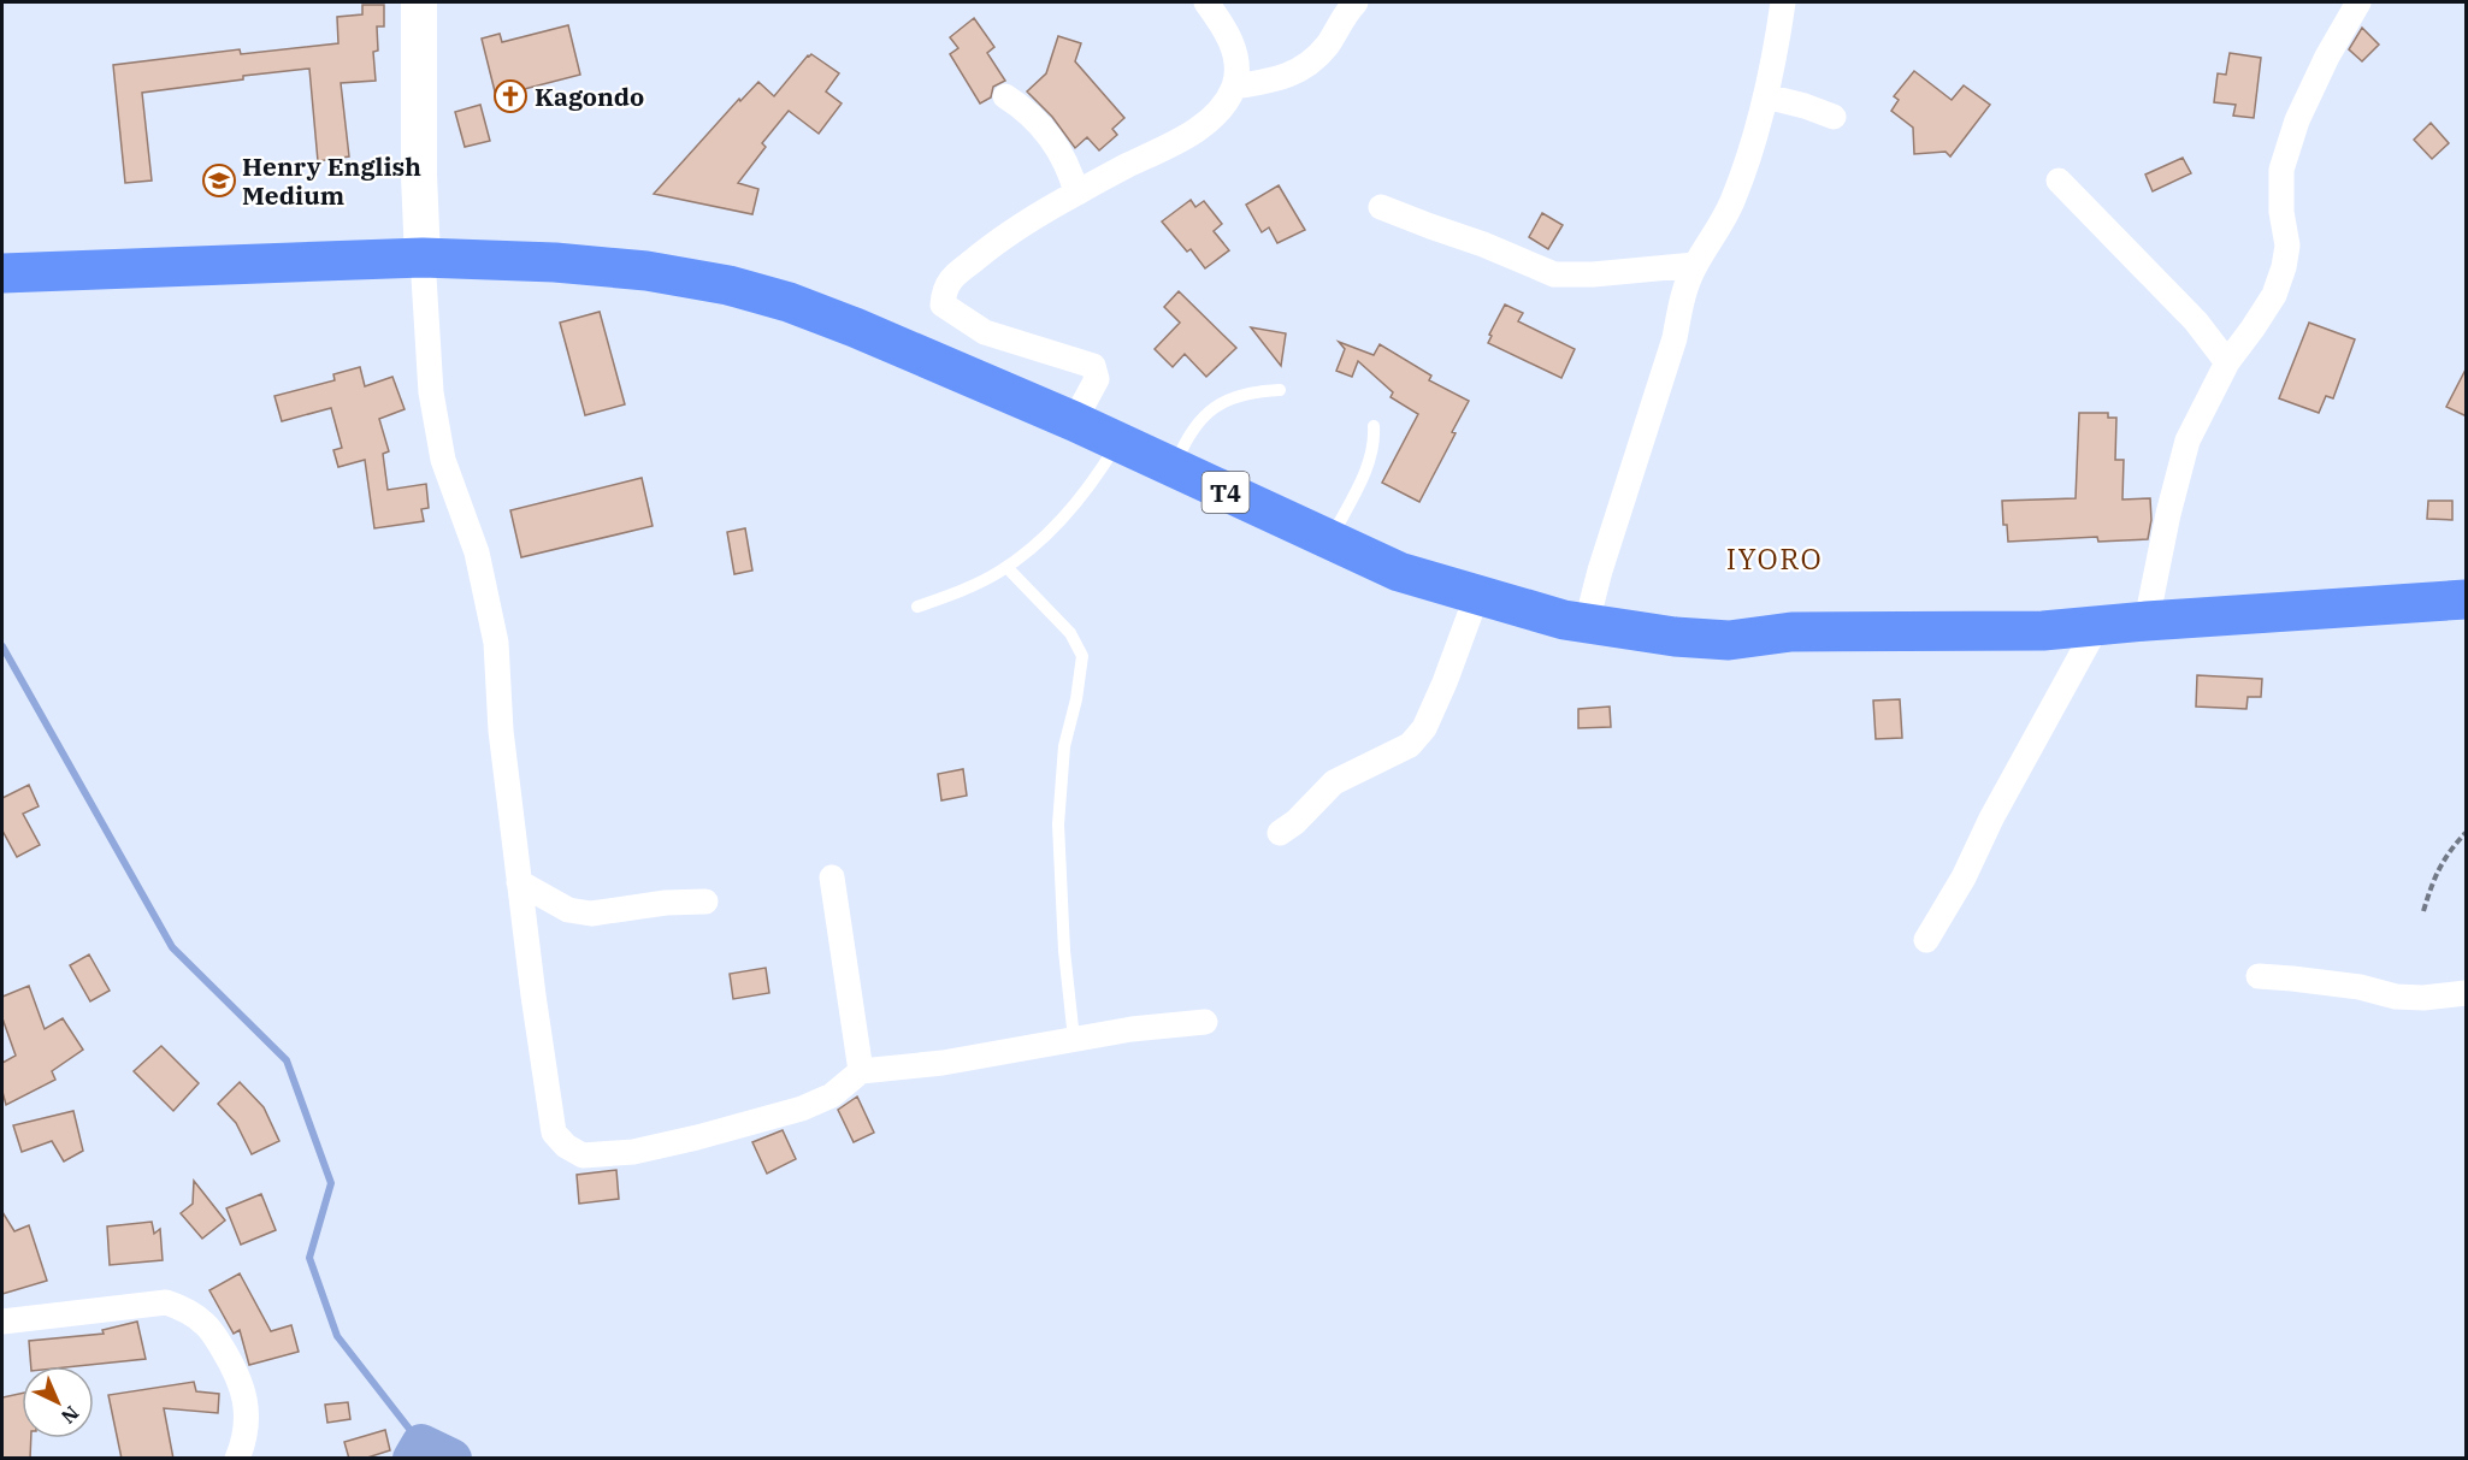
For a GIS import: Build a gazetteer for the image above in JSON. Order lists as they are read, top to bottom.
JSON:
{
  "streets": {
    "highway": ["T4"]
  },
  "districts": ["IYORO"],
  "places": {
    "church": ["Kagondo"],
    "school or university": ["Henry English Medium"]
  },
  "north": "bottom right"
}
